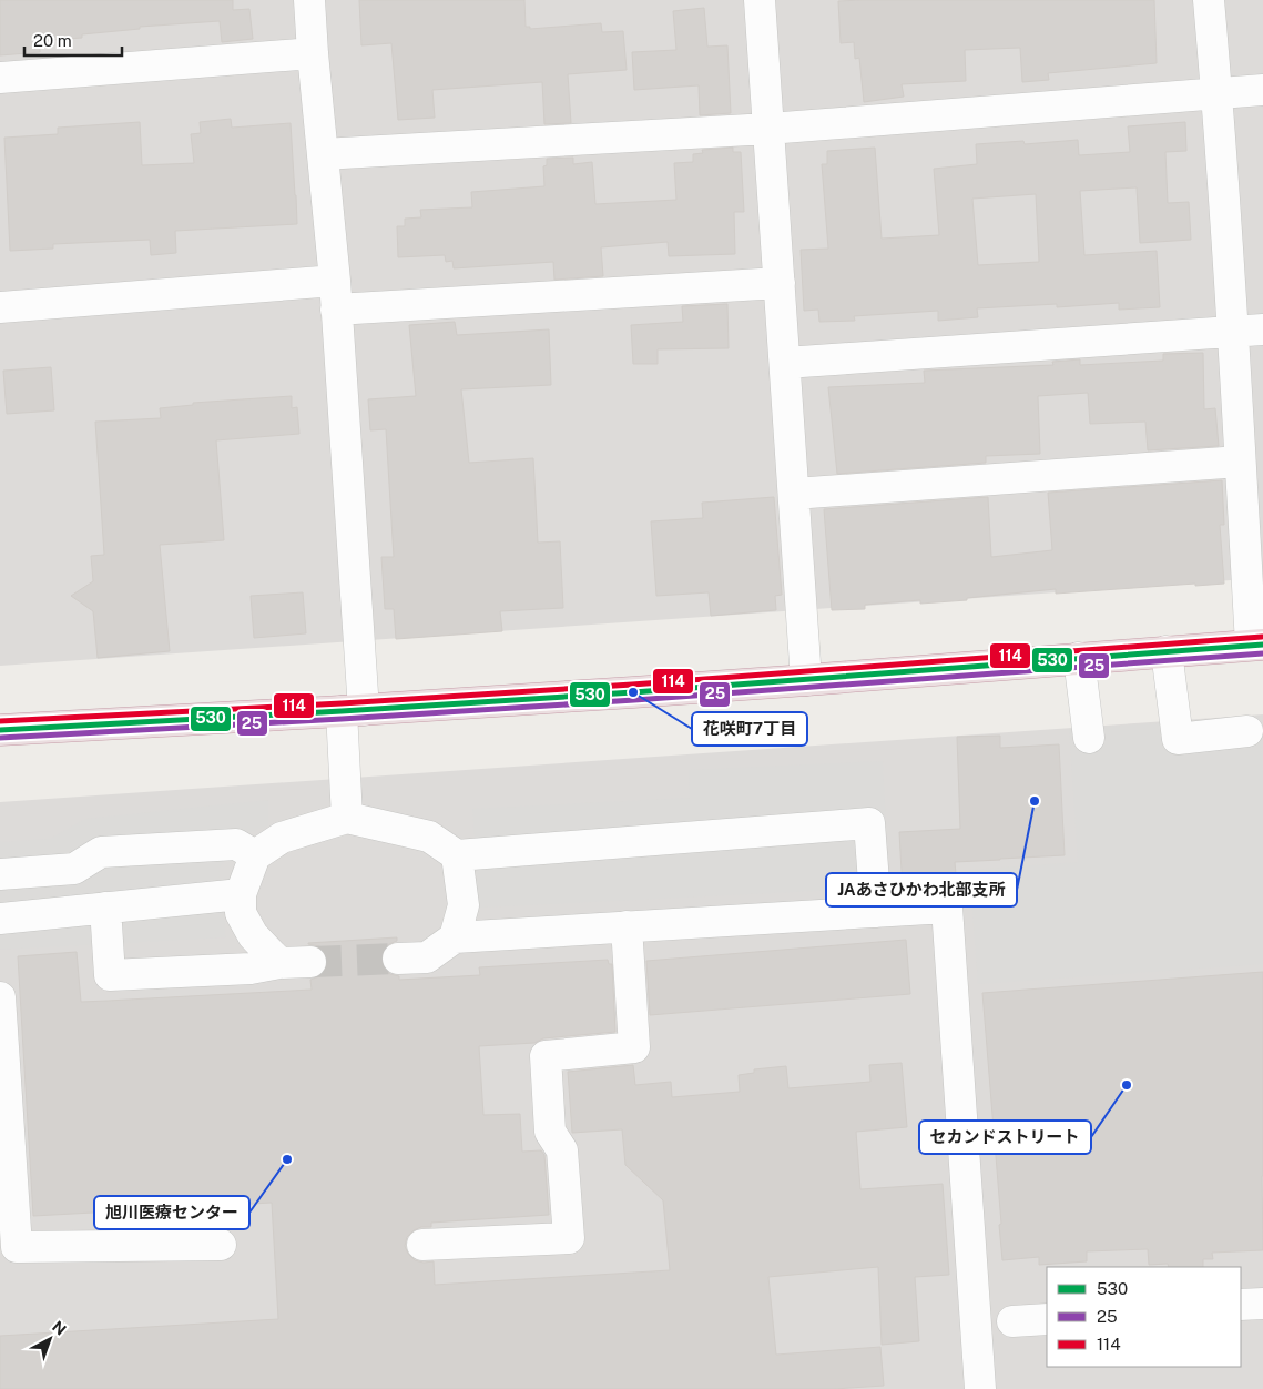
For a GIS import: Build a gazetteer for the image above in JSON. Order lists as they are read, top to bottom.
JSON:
{
  "places": [
    "花咲町7丁目",
    "JAあさひかわ北部支所",
    "セカンドストリート",
    "旭川医療センター"
  ],
  "lines": ["transit line 114", "transit line 530", "transit line 25"],
  "legend": ["530", "25", "114"],
  "scale_bar": "20 m",
  "north": "top right"
}
